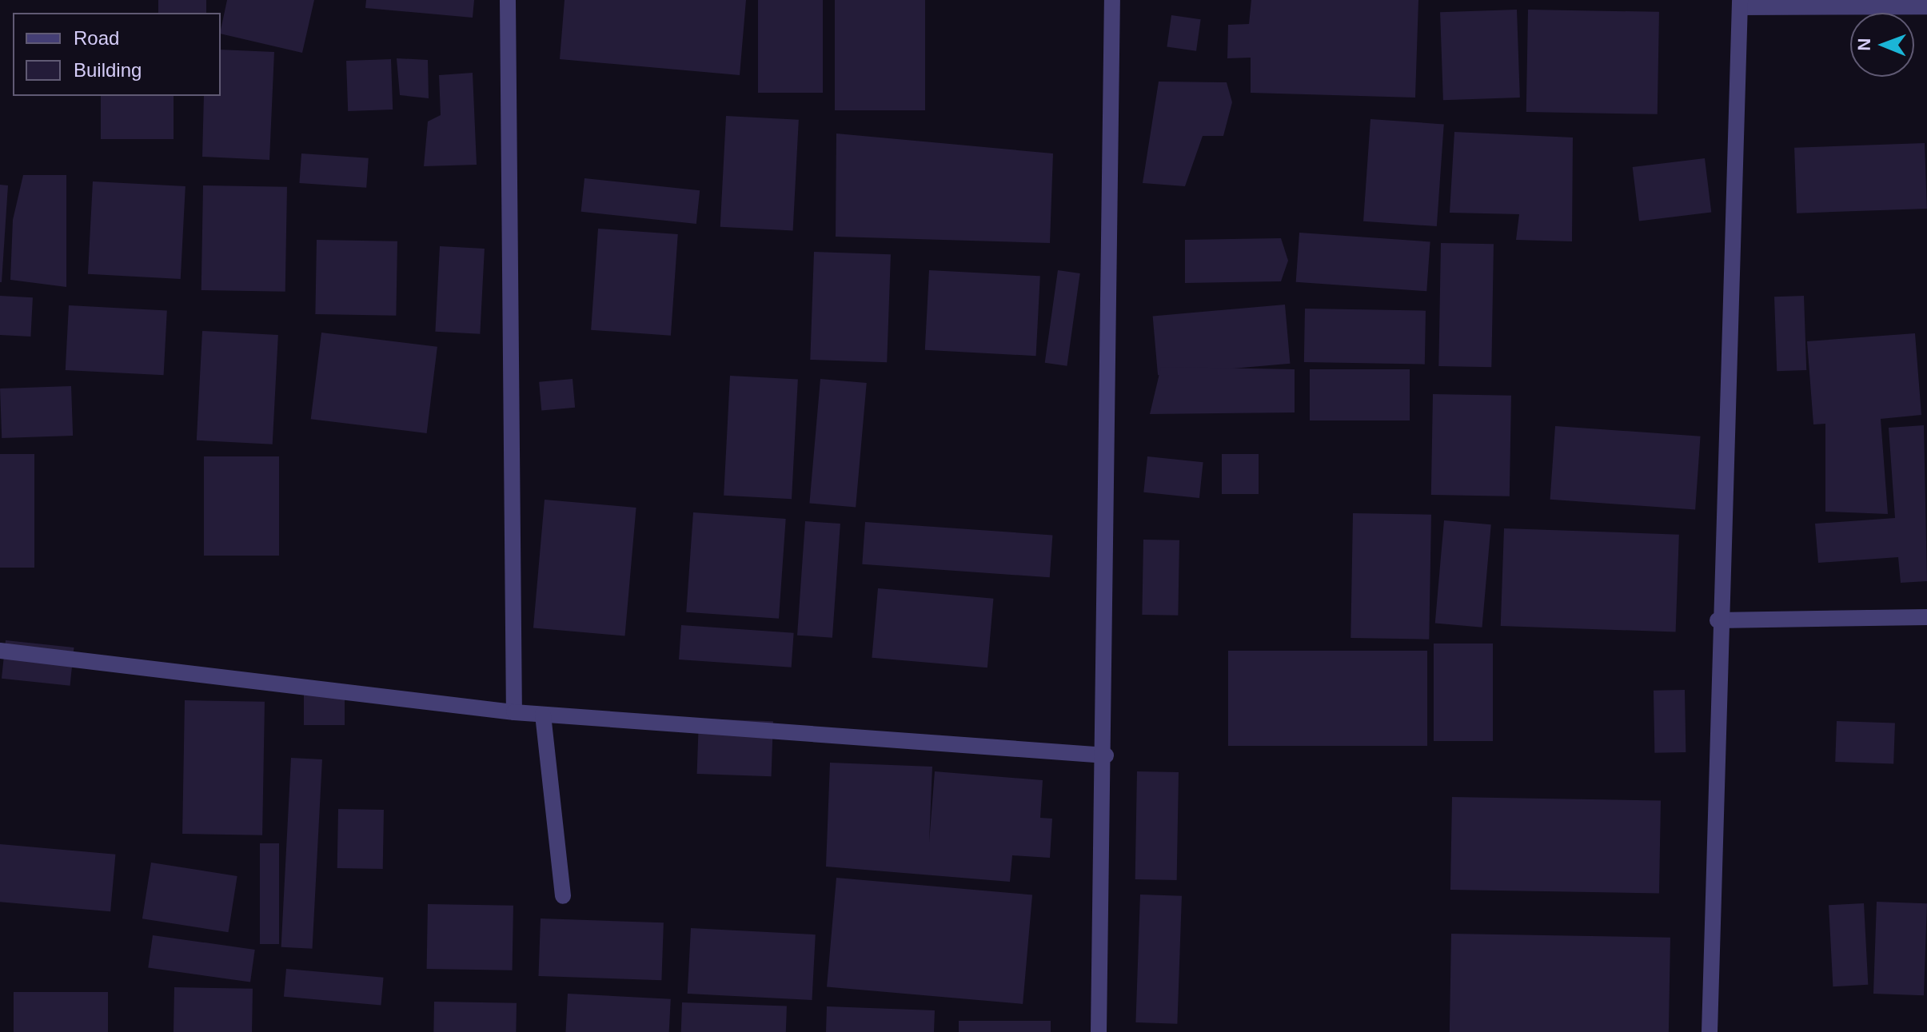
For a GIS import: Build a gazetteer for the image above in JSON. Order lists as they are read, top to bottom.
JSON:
{
  "legend": ["Road", "Building"],
  "north": "left"
}
